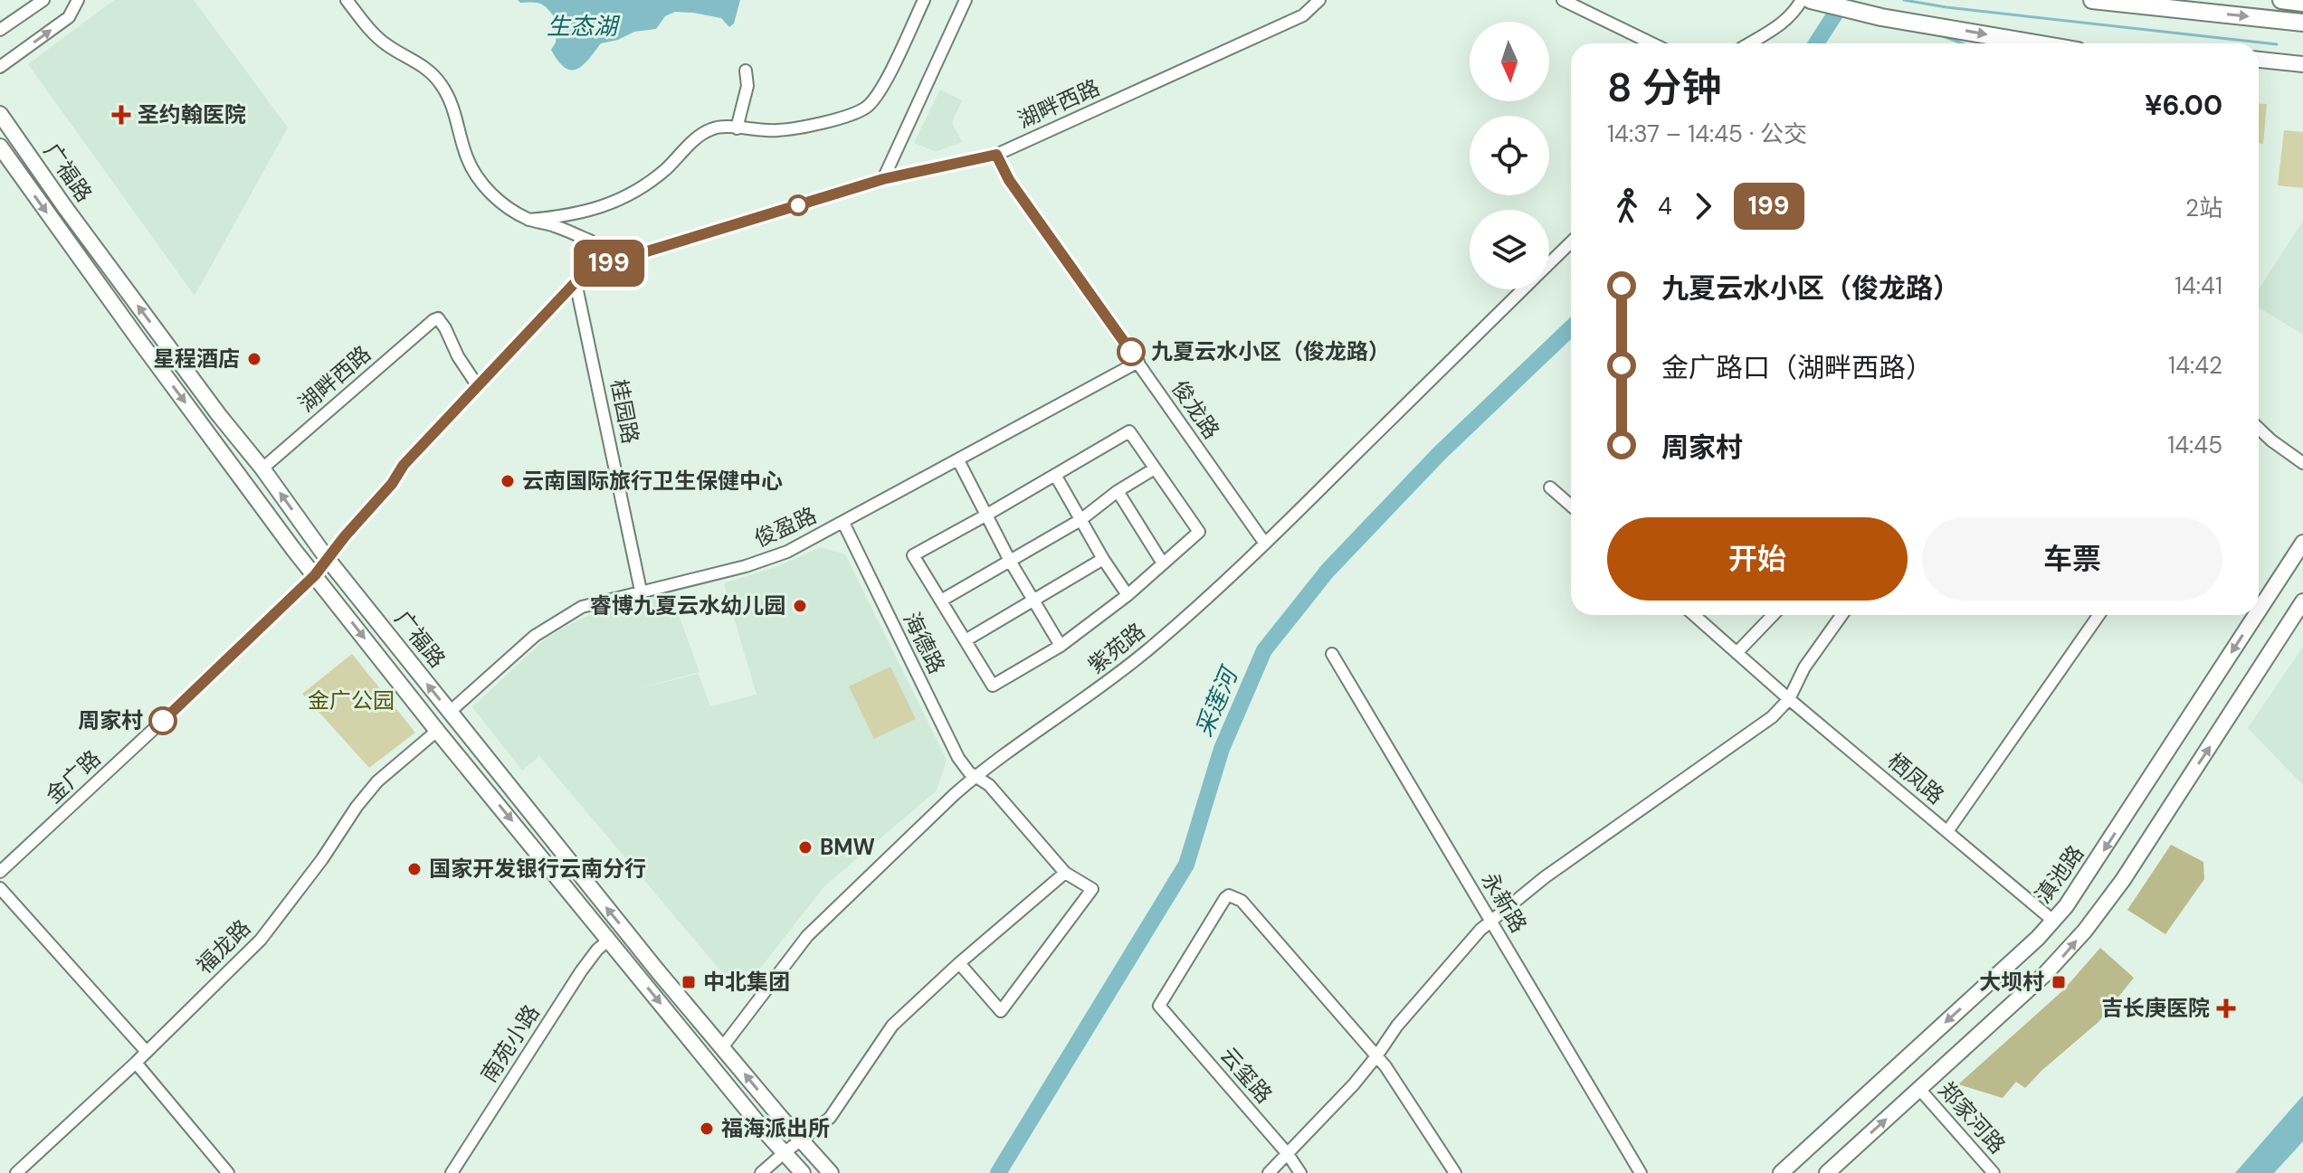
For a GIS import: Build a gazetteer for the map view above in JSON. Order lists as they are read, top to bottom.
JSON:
{
  "streets": {
    "main road": ["广福路", "滇池路"],
    "street": [
      "湖畔西路",
      "俊龙路",
      "桂园路",
      "俊盈路",
      "海德路",
      "紫苑路",
      "金广路",
      "栖凤路",
      "永新路",
      "福龙路",
      "南苑小路",
      "云玺路",
      "郑家河路"
    ]
  },
  "crossings": [
    ["湖畔西路", "广福路"],
    ["湖畔西路", "俊龙路"],
    ["湖畔西路", "桂园路"],
    ["湖畔西路", "金广路"],
    ["广福路", "俊盈路"],
    ["广福路", "紫苑路"],
    ["广福路", "金广路"],
    ["广福路", "福龙路"],
    ["广福路", "南苑小路"],
    ["俊龙路", "俊盈路"],
    ["俊龙路", "紫苑路"],
    ["桂园路", "俊盈路"],
    ["俊盈路", "海德路"],
    ["海德路", "紫苑路"],
    ["栖凤路", "滇池路"]
  ],
  "water": ["生态湖", "采莲河"],
  "parks": ["金广公园"],
  "places": {
    "health": ["圣约翰医院", "吉长庚医院"],
    "other": [
      "九夏云水小区（俊龙路）",
      "星程酒店",
      "云南国际旅行卫生保健中心",
      "睿博九夏云水幼儿园",
      "周家村",
      "BMW",
      "国家开发银行云南分行",
      "福海派出所"
    ],
    "transit": ["中北集团", "大坝村"]
  },
  "lines": ["bus line 199"],
  "north": "bottom",
  "page": {
    "on_map": "199",
    "heading": ["8 分钟", "14:37 – 14:45 · 公交", "¥6.00"],
    "legs": ["4", "199", "2站"],
    "list": [
      {
        "name": "九夏云水小区（俊龙路）",
        "value": "14:41"
      },
      {
        "name": "金广路口（湖畔西路）",
        "value": "14:42"
      },
      {
        "name": "周家村",
        "value": "14:45"
      }
    ],
    "buttons": ["开始", "车票"]
  }
}
